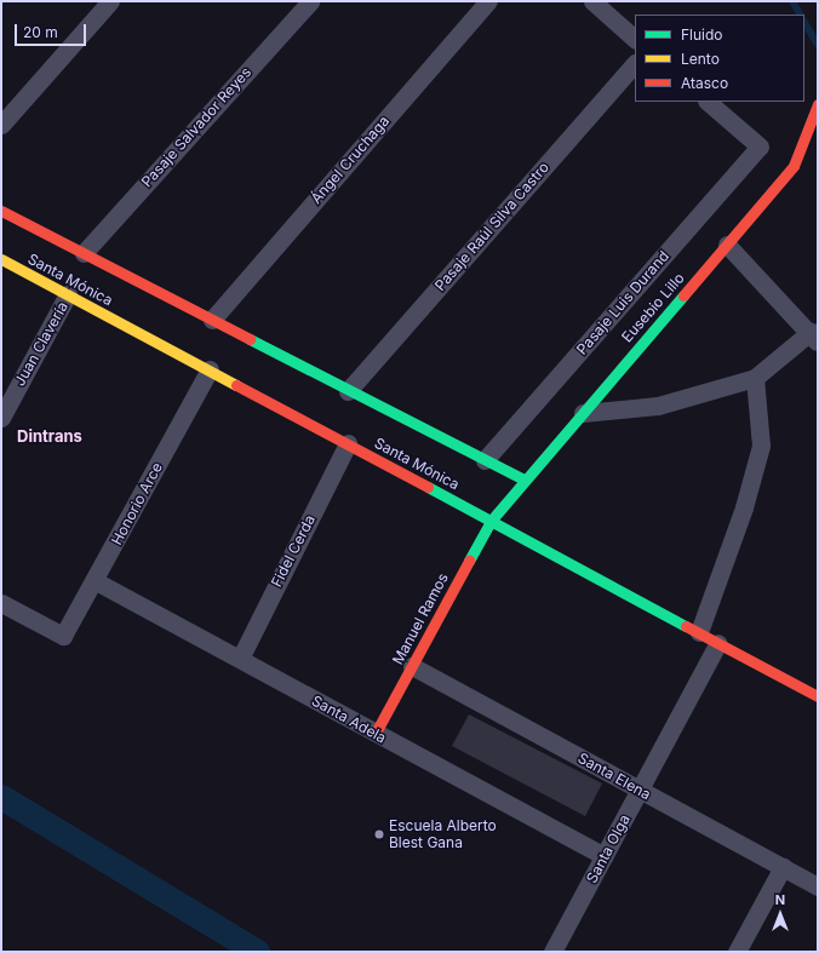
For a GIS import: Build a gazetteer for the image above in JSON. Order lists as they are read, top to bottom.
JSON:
{
  "streets": {
    "street": [
      "Pasaje Salvador Reyes",
      "Ángel Cruchaga",
      "Pasaje Raúl Silva Castro",
      "Santa Mónica",
      "Pasaje Luis Durand",
      "Eusebio Lillo",
      "Juan Clavería",
      "Honorio Arce",
      "Fidel Cerda",
      "Manuel Ramos",
      "Santa Adela",
      "Santa Elena",
      "Santa Olga"
    ]
  },
  "crossings": [
    ["Pasaje Salvador Reyes", "Santa Mónica"],
    ["Ángel Cruchaga", "Santa Mónica"],
    ["Pasaje Raúl Silva Castro", "Santa Mónica"],
    ["Santa Mónica", "Pasaje Luis Durand"],
    ["Santa Mónica", "Eusebio Lillo"],
    ["Santa Mónica", "Juan Clavería"],
    ["Santa Mónica", "Honorio Arce"],
    ["Santa Mónica", "Fidel Cerda"],
    ["Santa Mónica", "Manuel Ramos"],
    ["Santa Mónica", "Santa Olga"],
    ["Eusebio Lillo", "Manuel Ramos"],
    ["Honorio Arce", "Santa Adela"],
    ["Fidel Cerda", "Santa Adela"],
    ["Manuel Ramos", "Santa Adela"],
    ["Manuel Ramos", "Santa Elena"],
    ["Santa Adela", "Santa Olga"],
    ["Santa Elena", "Santa Olga"]
  ],
  "districts": ["Dintrans"],
  "places": ["Escuela Alberto Blest Gana"],
  "legend": ["Fluido", "Lento", "Atasco"],
  "scale_bar": "20 m",
  "north": "top"
}
